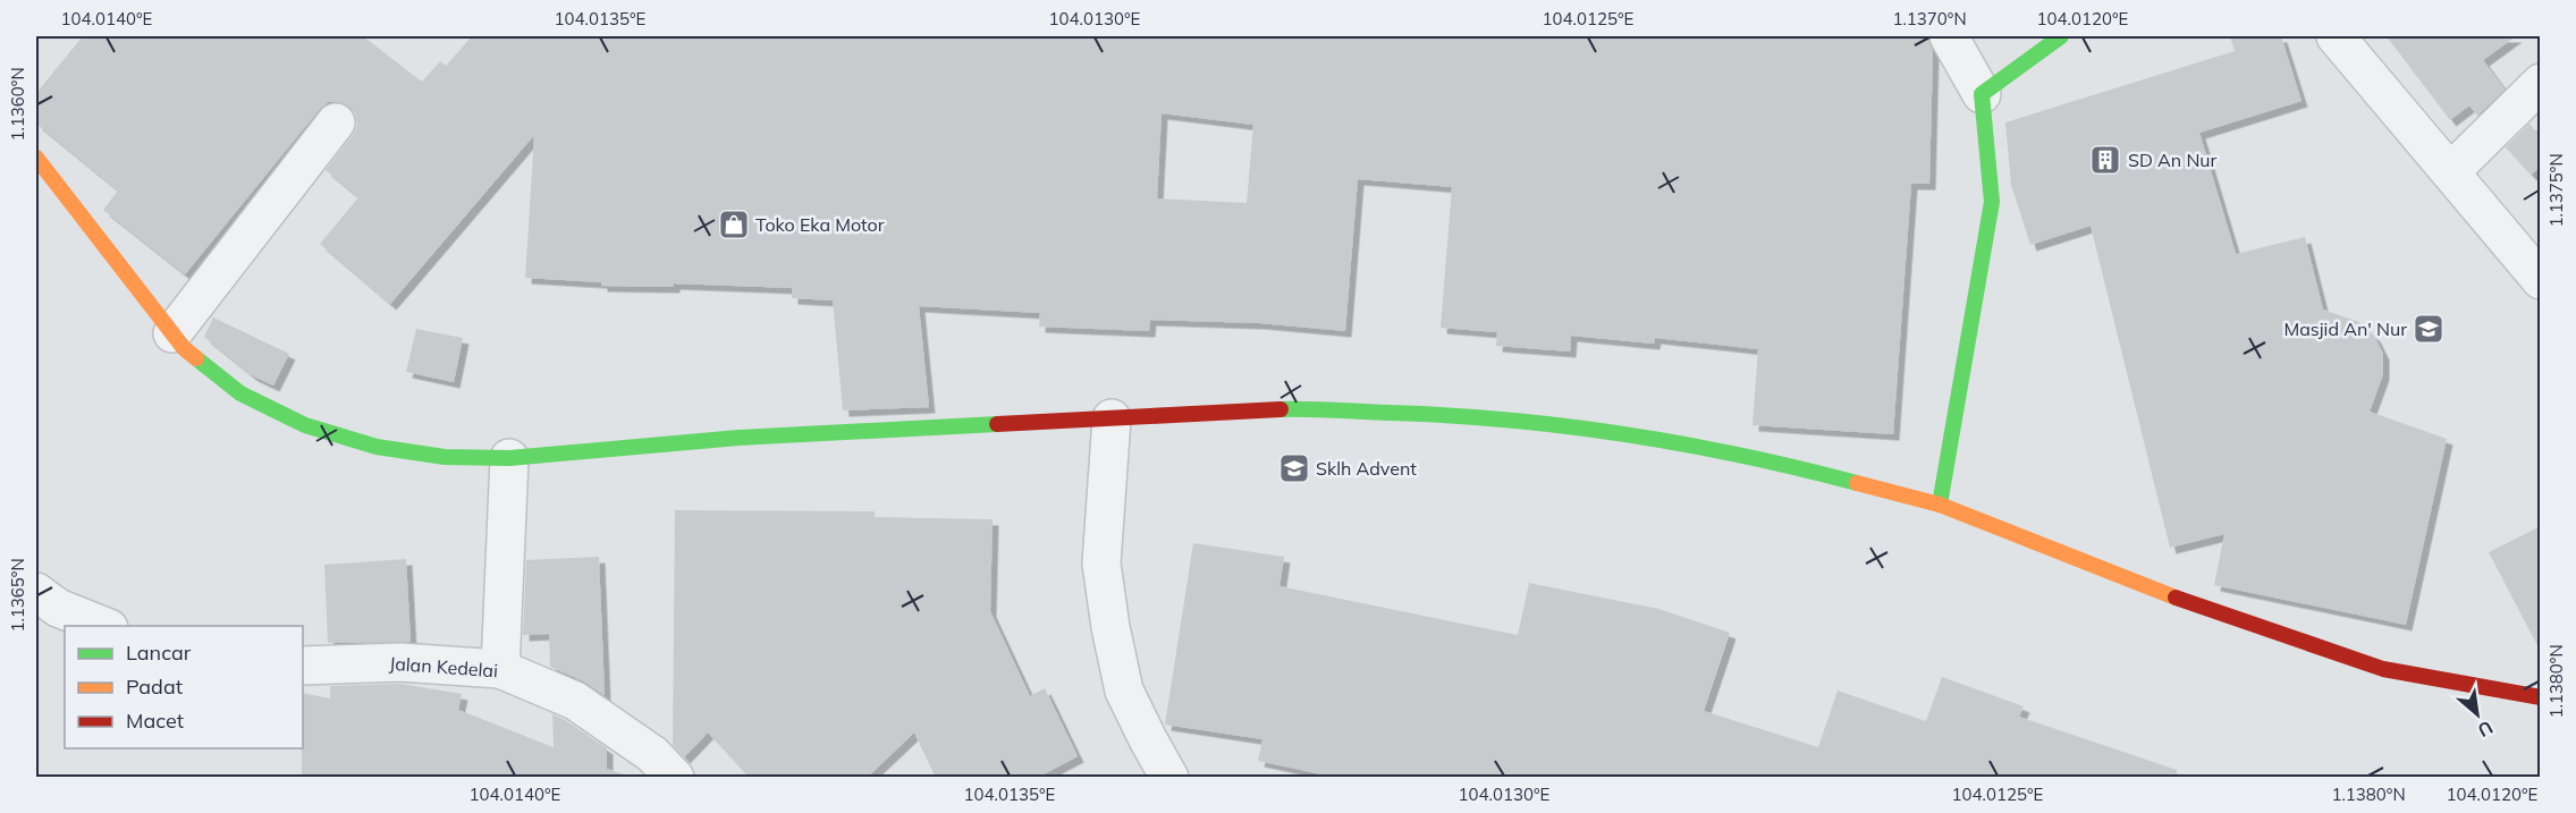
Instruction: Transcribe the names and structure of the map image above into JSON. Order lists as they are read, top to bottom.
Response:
{
  "streets": {
    "street": ["Jalan Kedelai"]
  },
  "places": {
    "building": ["SD An Nur"],
    "shop": ["Toko Eka Motor"],
    "school or university": ["Masjid An' Nur", "Sklh Advent"]
  },
  "legend": ["Lancar", "Padat", "Macet"],
  "north": "bottom right",
  "coordinates": [
    "104.0140°E",
    "104.0135°E",
    "104.0130°E",
    "104.0125°E",
    "1.1370°N",
    "104.0120°E",
    "1.1360°N",
    "1.1375°N",
    "1.1365°N",
    "1.1380°N"
  ]
}
